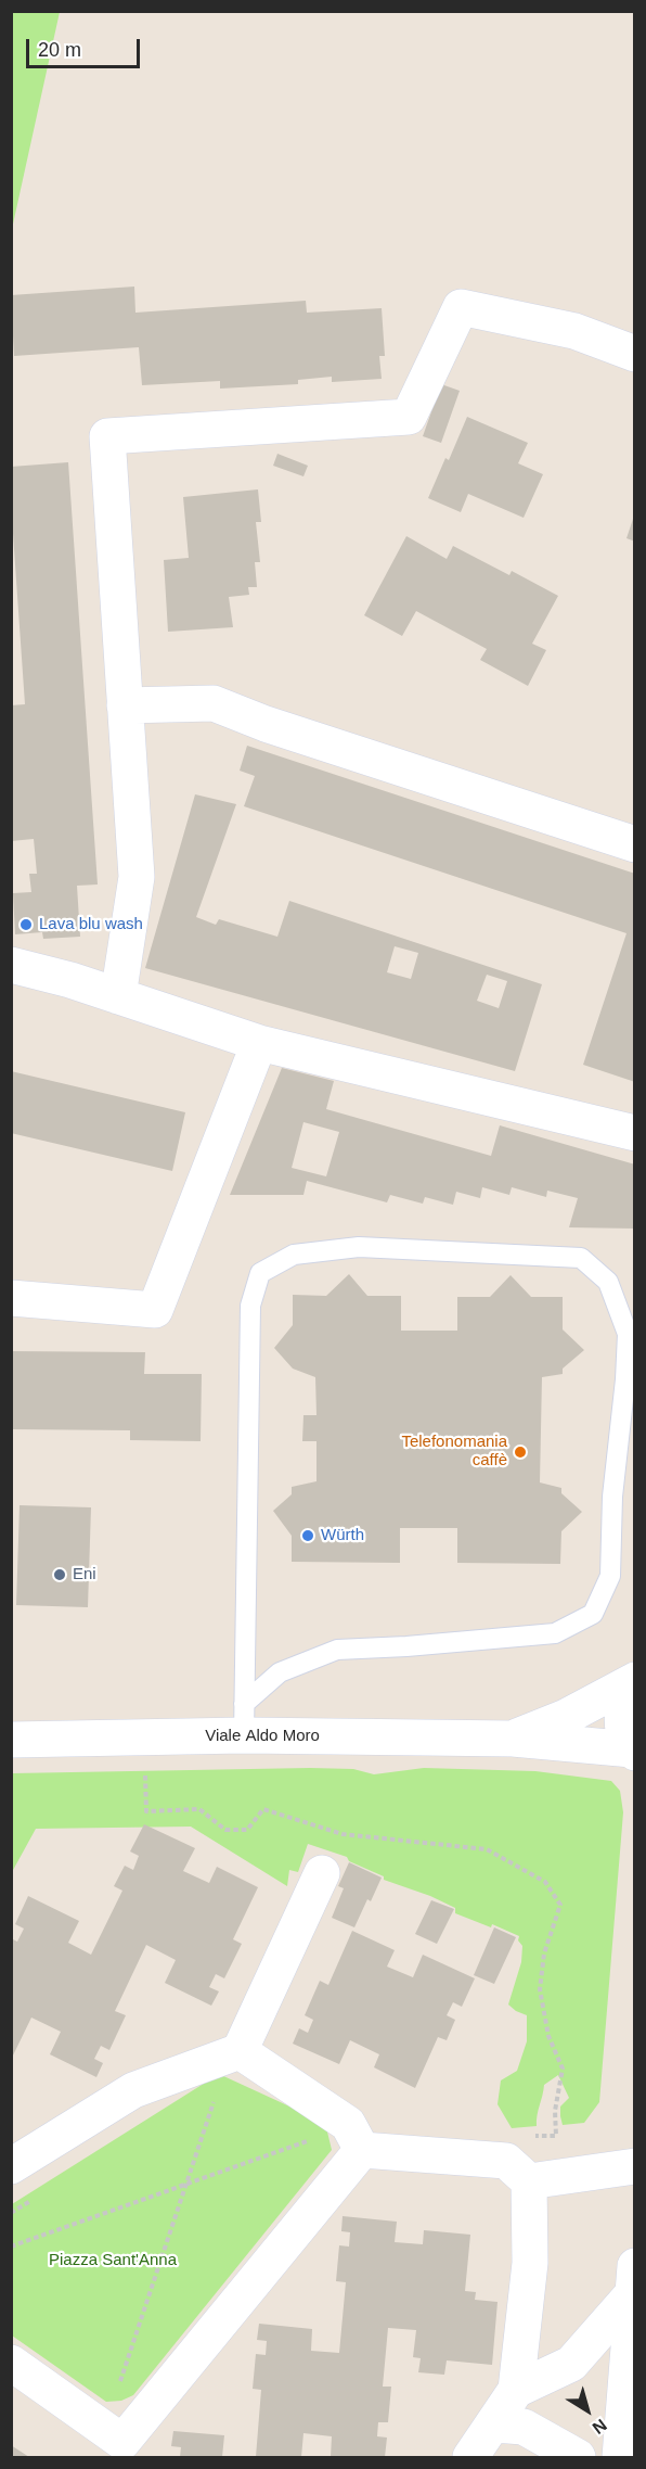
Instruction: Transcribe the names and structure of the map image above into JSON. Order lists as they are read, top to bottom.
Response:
{
  "streets": {
    "street": ["Viale Aldo Moro"]
  },
  "parks": ["Piazza Sant'Anna"],
  "places": [
    "Lava blu wash",
    "Telefonomania caffè",
    "Würth",
    "Eni"
  ],
  "scale_bar": "20 m",
  "north": "bottom right"
}
